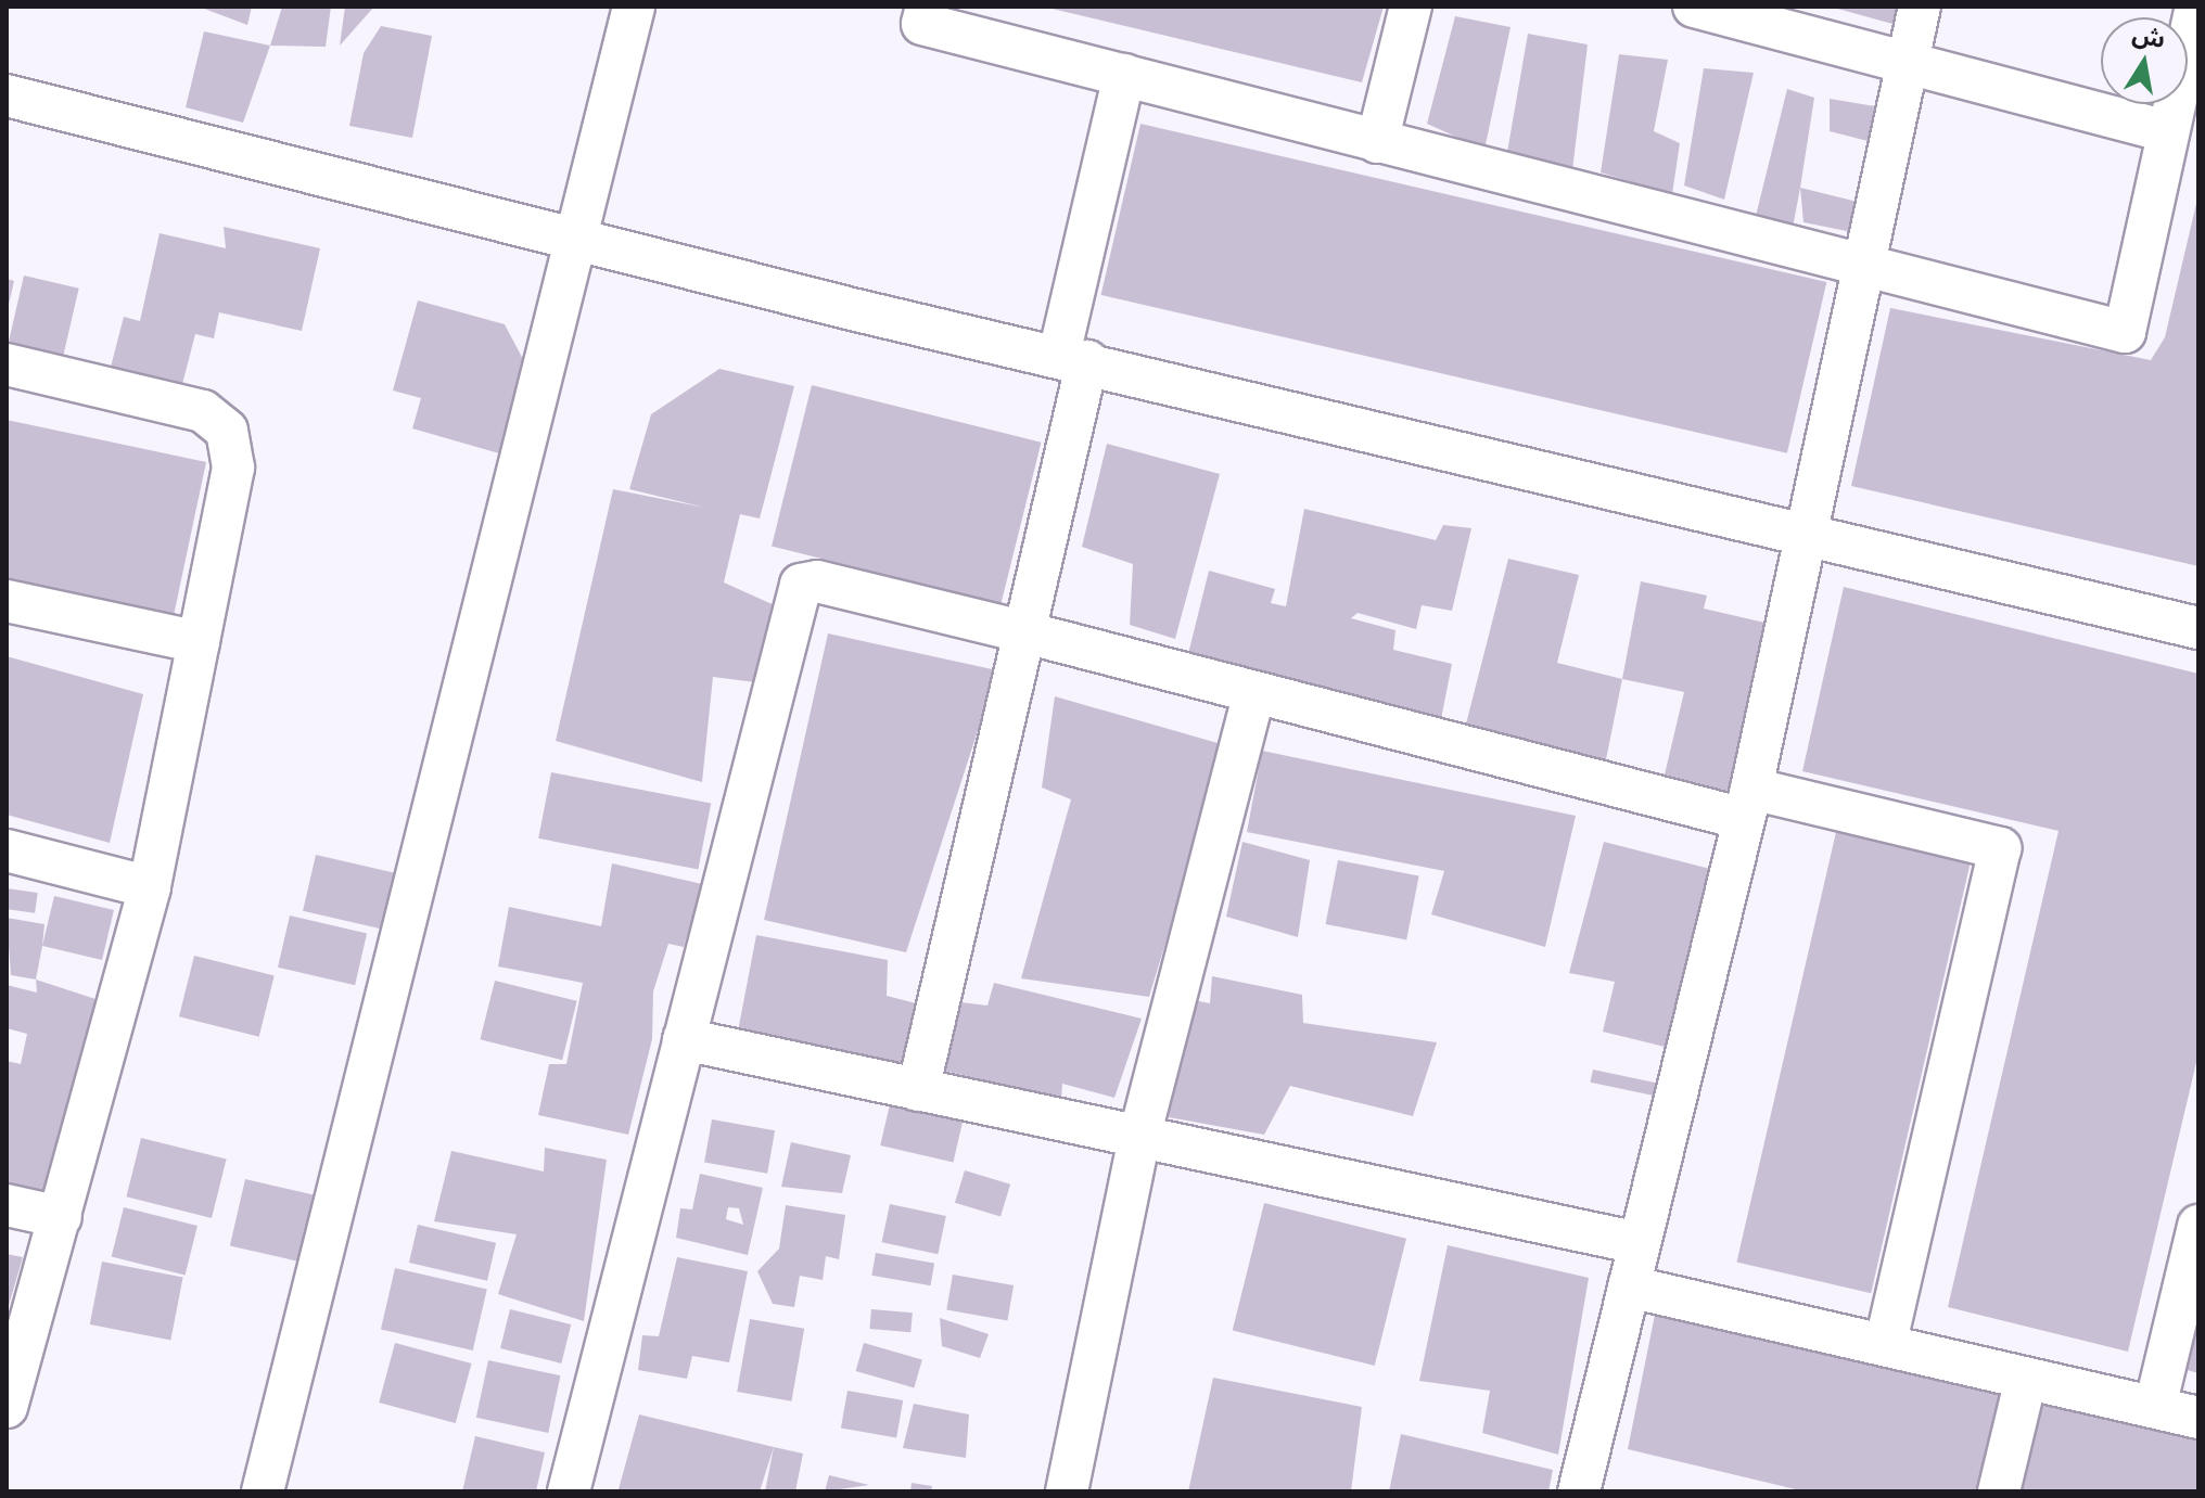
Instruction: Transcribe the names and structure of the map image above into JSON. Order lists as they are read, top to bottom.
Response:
{
  "north": "top"
}
